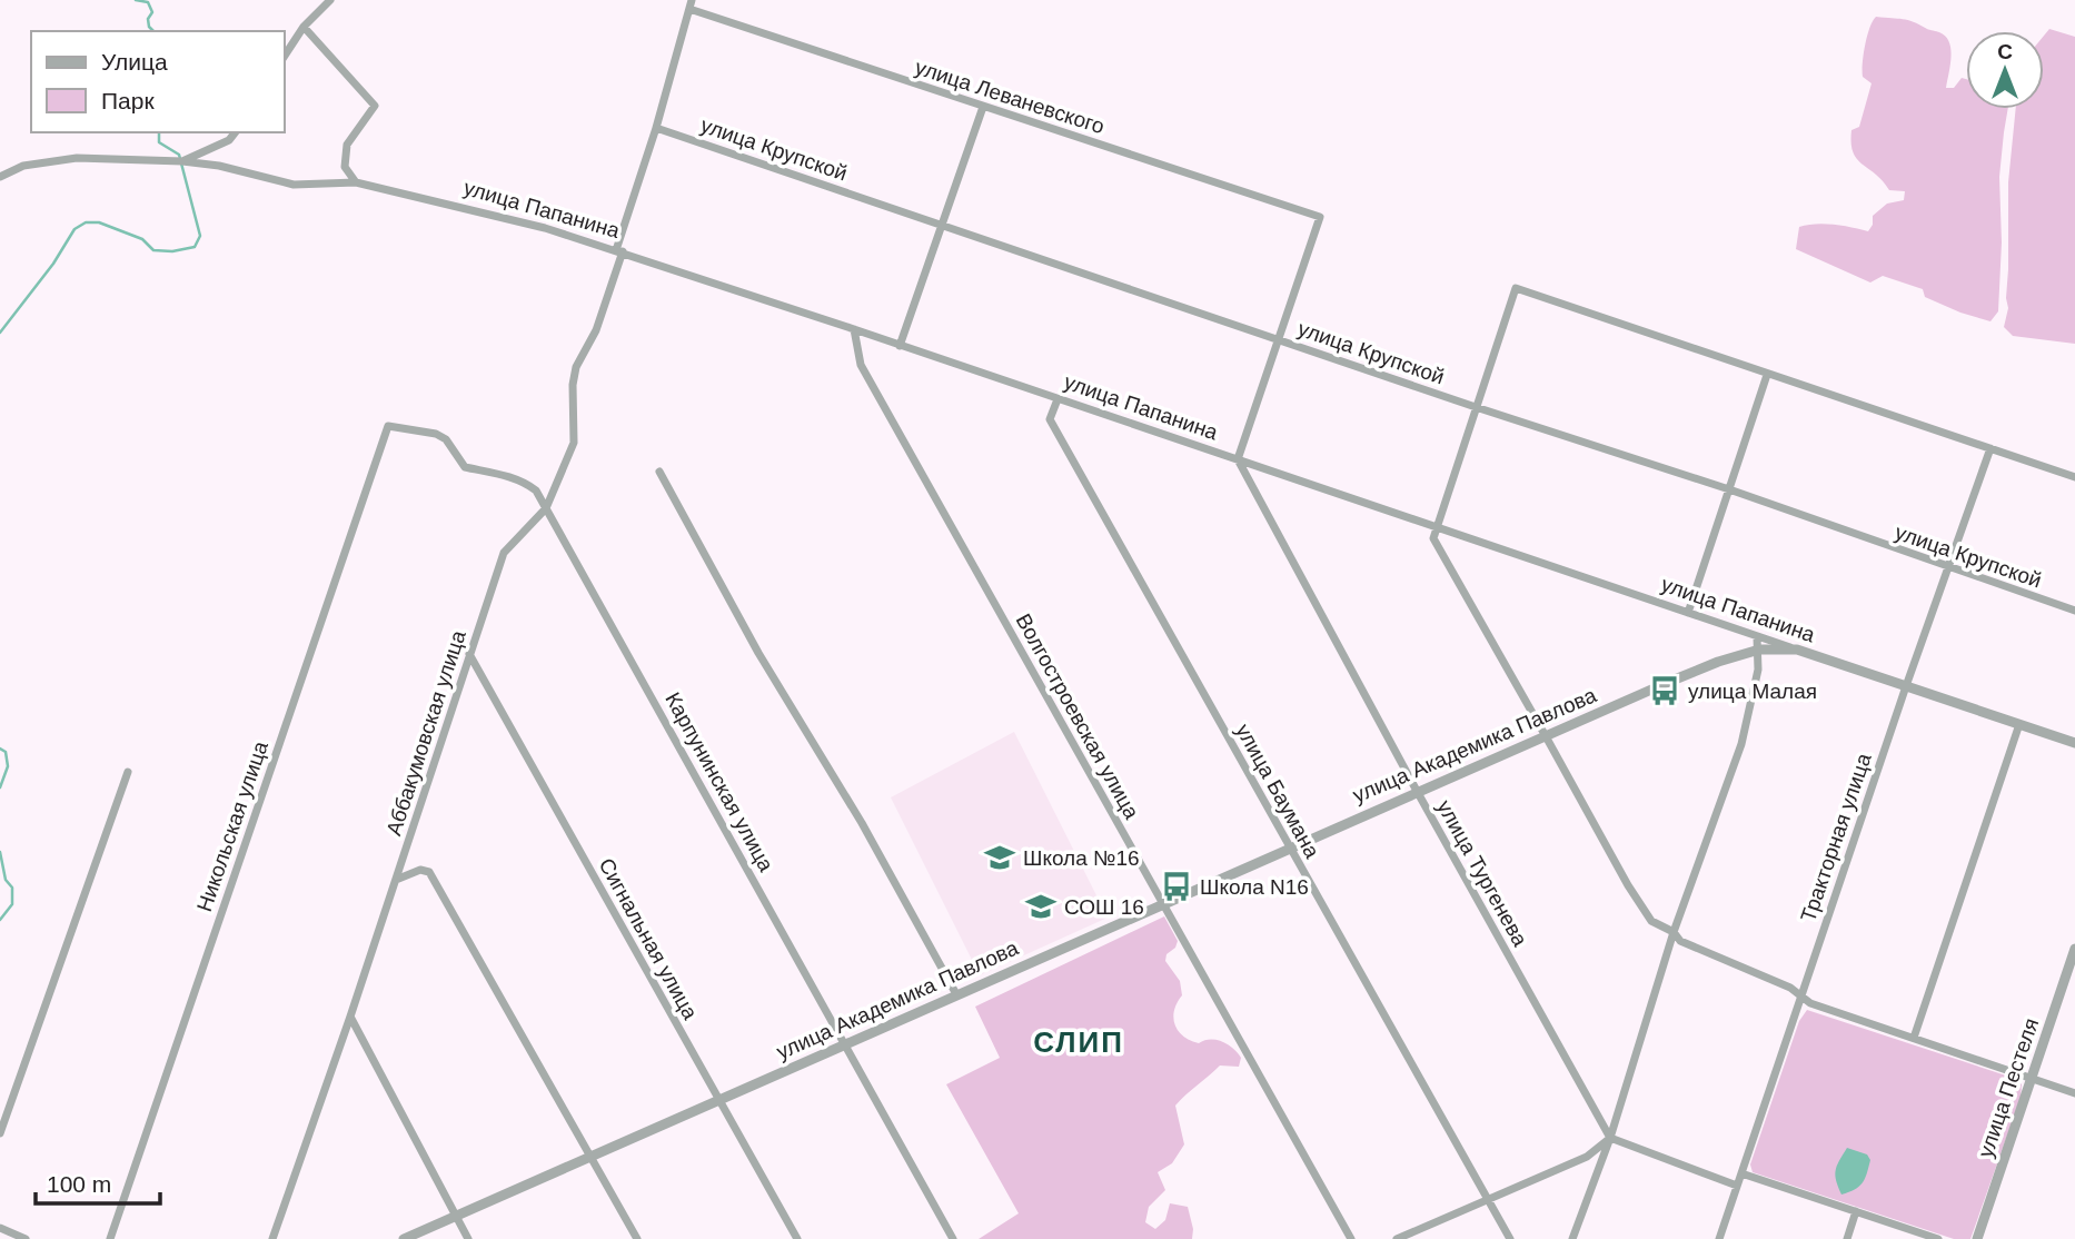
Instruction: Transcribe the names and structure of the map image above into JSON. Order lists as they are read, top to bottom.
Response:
{
  "streets": {
    "street": [
      "улица Леваневского",
      "улица Крупской",
      "улица Папанина",
      "Волгостроевская улица",
      "Аббакумовская улица",
      "улица Академика Павлова",
      "Карпунинская улица",
      "улица Баумана",
      "Никольская улица",
      "Тракторная улица",
      "улица Тургенева",
      "Сигнальная улица",
      "улица Пестеля"
    ]
  },
  "crossings": [
    ["улица Леваневского", "улица Крупской"],
    ["улица Леваневского", "Аббакумовская улица"],
    ["улица Крупской", "Аббакумовская улица"],
    ["улица Крупской", "Тракторная улица"],
    ["улица Папанина", "Волгостроевская улица"],
    ["улица Папанина", "Аббакумовская улица"],
    ["улица Папанина", "улица Академика Павлова"],
    ["улица Папанина", "улица Баумана"],
    ["улица Папанина", "Тракторная улица"],
    ["улица Папанина", "улица Тургенева"],
    ["Волгостроевская улица", "улица Академика Павлова"],
    ["Аббакумовская улица", "Карпунинская улица"],
    ["Аббакумовская улица", "Сигнальная улица"],
    ["улица Академика Павлова", "Карпунинская улица"],
    ["улица Академика Павлова", "улица Баумана"],
    ["улица Академика Павлова", "улица Тургенева"],
    ["улица Академика Павлова", "Сигнальная улица"],
    ["Карпунинская улица", "Никольская улица"]
  ],
  "districts": ["СЛИП"],
  "places": {
    "bus stop": ["улица Малая", "Школа N16"],
    "school or university": ["Школа №16", "СОШ 16"]
  },
  "legend": ["Улица", "Парк"],
  "scale_bar": "100 m",
  "north": "top"
}
